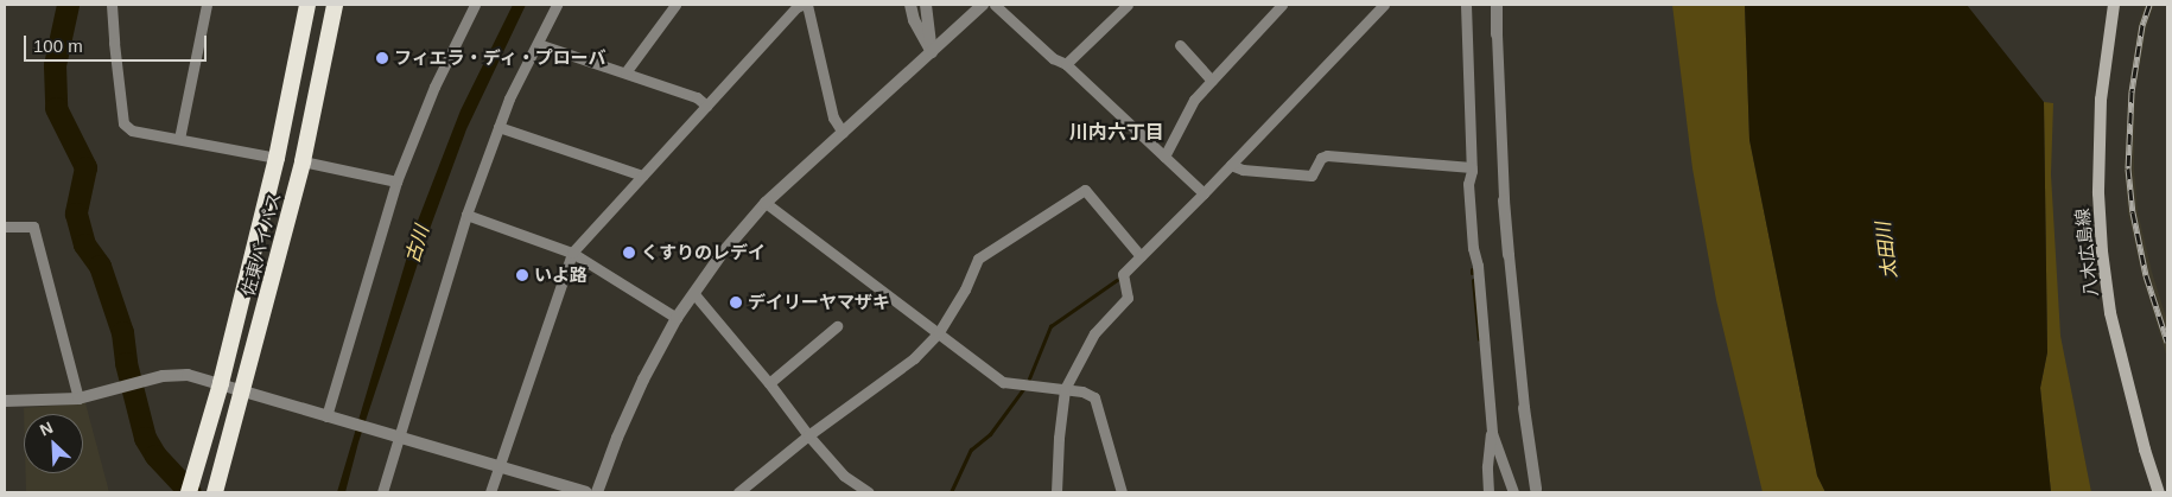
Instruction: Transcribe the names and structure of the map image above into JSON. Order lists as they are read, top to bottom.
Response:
{
  "streets": {
    "highway": ["佐東バイパス"],
    "main road": ["八木広島線"]
  },
  "districts": ["川内六丁目"],
  "water": ["古川", "太田川"],
  "places": [
    "フィエラ・ディ・プローバ",
    "くすりのレデイ",
    "いよ路",
    "デイリーヤマザキ"
  ],
  "scale_bar": "100 m",
  "north": "top left"
}
